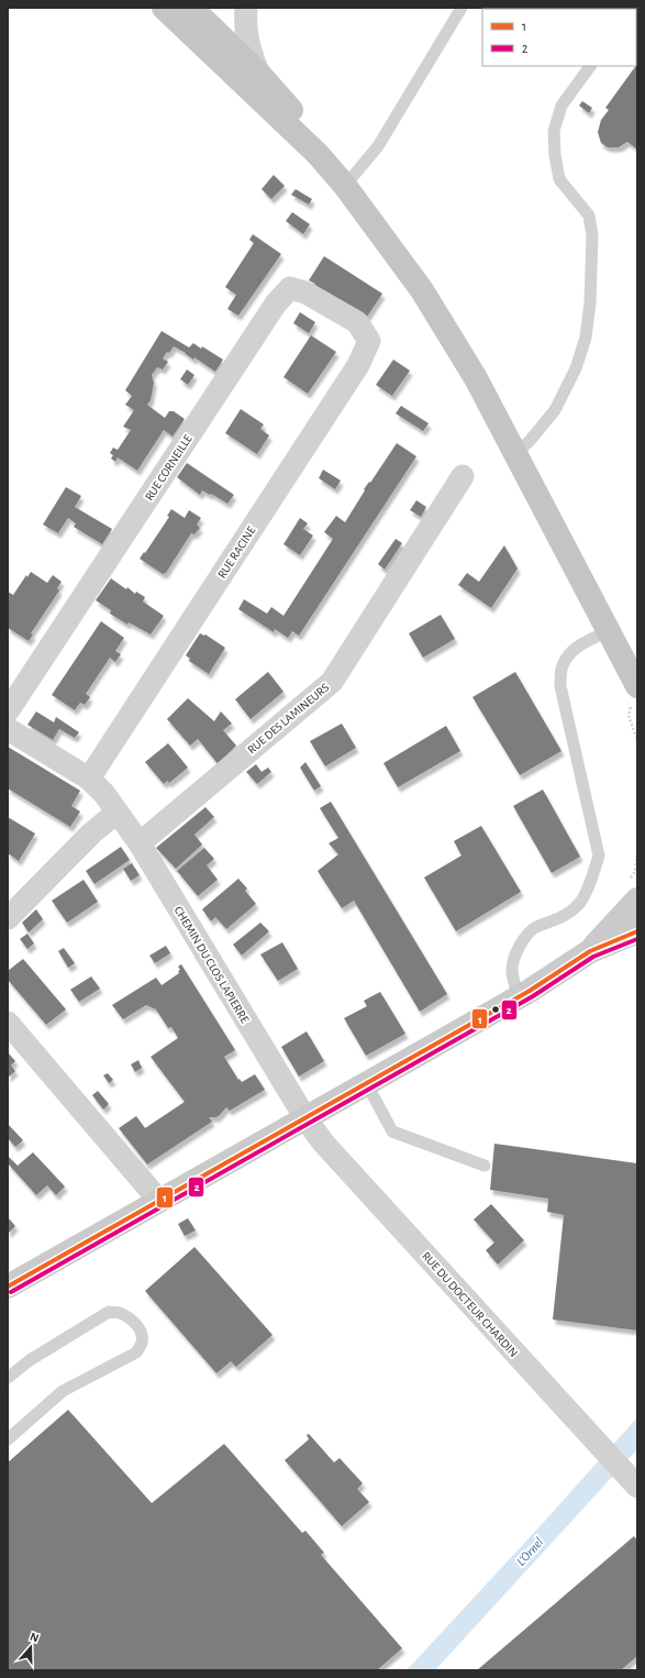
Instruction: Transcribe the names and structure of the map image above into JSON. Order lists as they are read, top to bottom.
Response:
{
  "streets": {
    "street": [
      "RUE CORNEILLE",
      "RUE RACINE",
      "RUE DES LAMINEURS",
      "CHEMIN DU CLOS LAPIERRE",
      "RUE DU DOCTEUR CHARDIN"
    ]
  },
  "crossings": [
    ["RUE CORNEILLE", "RUE RACINE"],
    ["RUE RACINE", "CHEMIN DU CLOS LAPIERRE"],
    ["RUE DES LAMINEURS", "CHEMIN DU CLOS LAPIERRE"],
    ["CHEMIN DU CLOS LAPIERRE", "RUE DU DOCTEUR CHARDIN"]
  ],
  "water": ["L'Ornel"],
  "lines": ["transit line 1", "transit line 2"],
  "legend": ["1", "2"],
  "north": "top"
}
